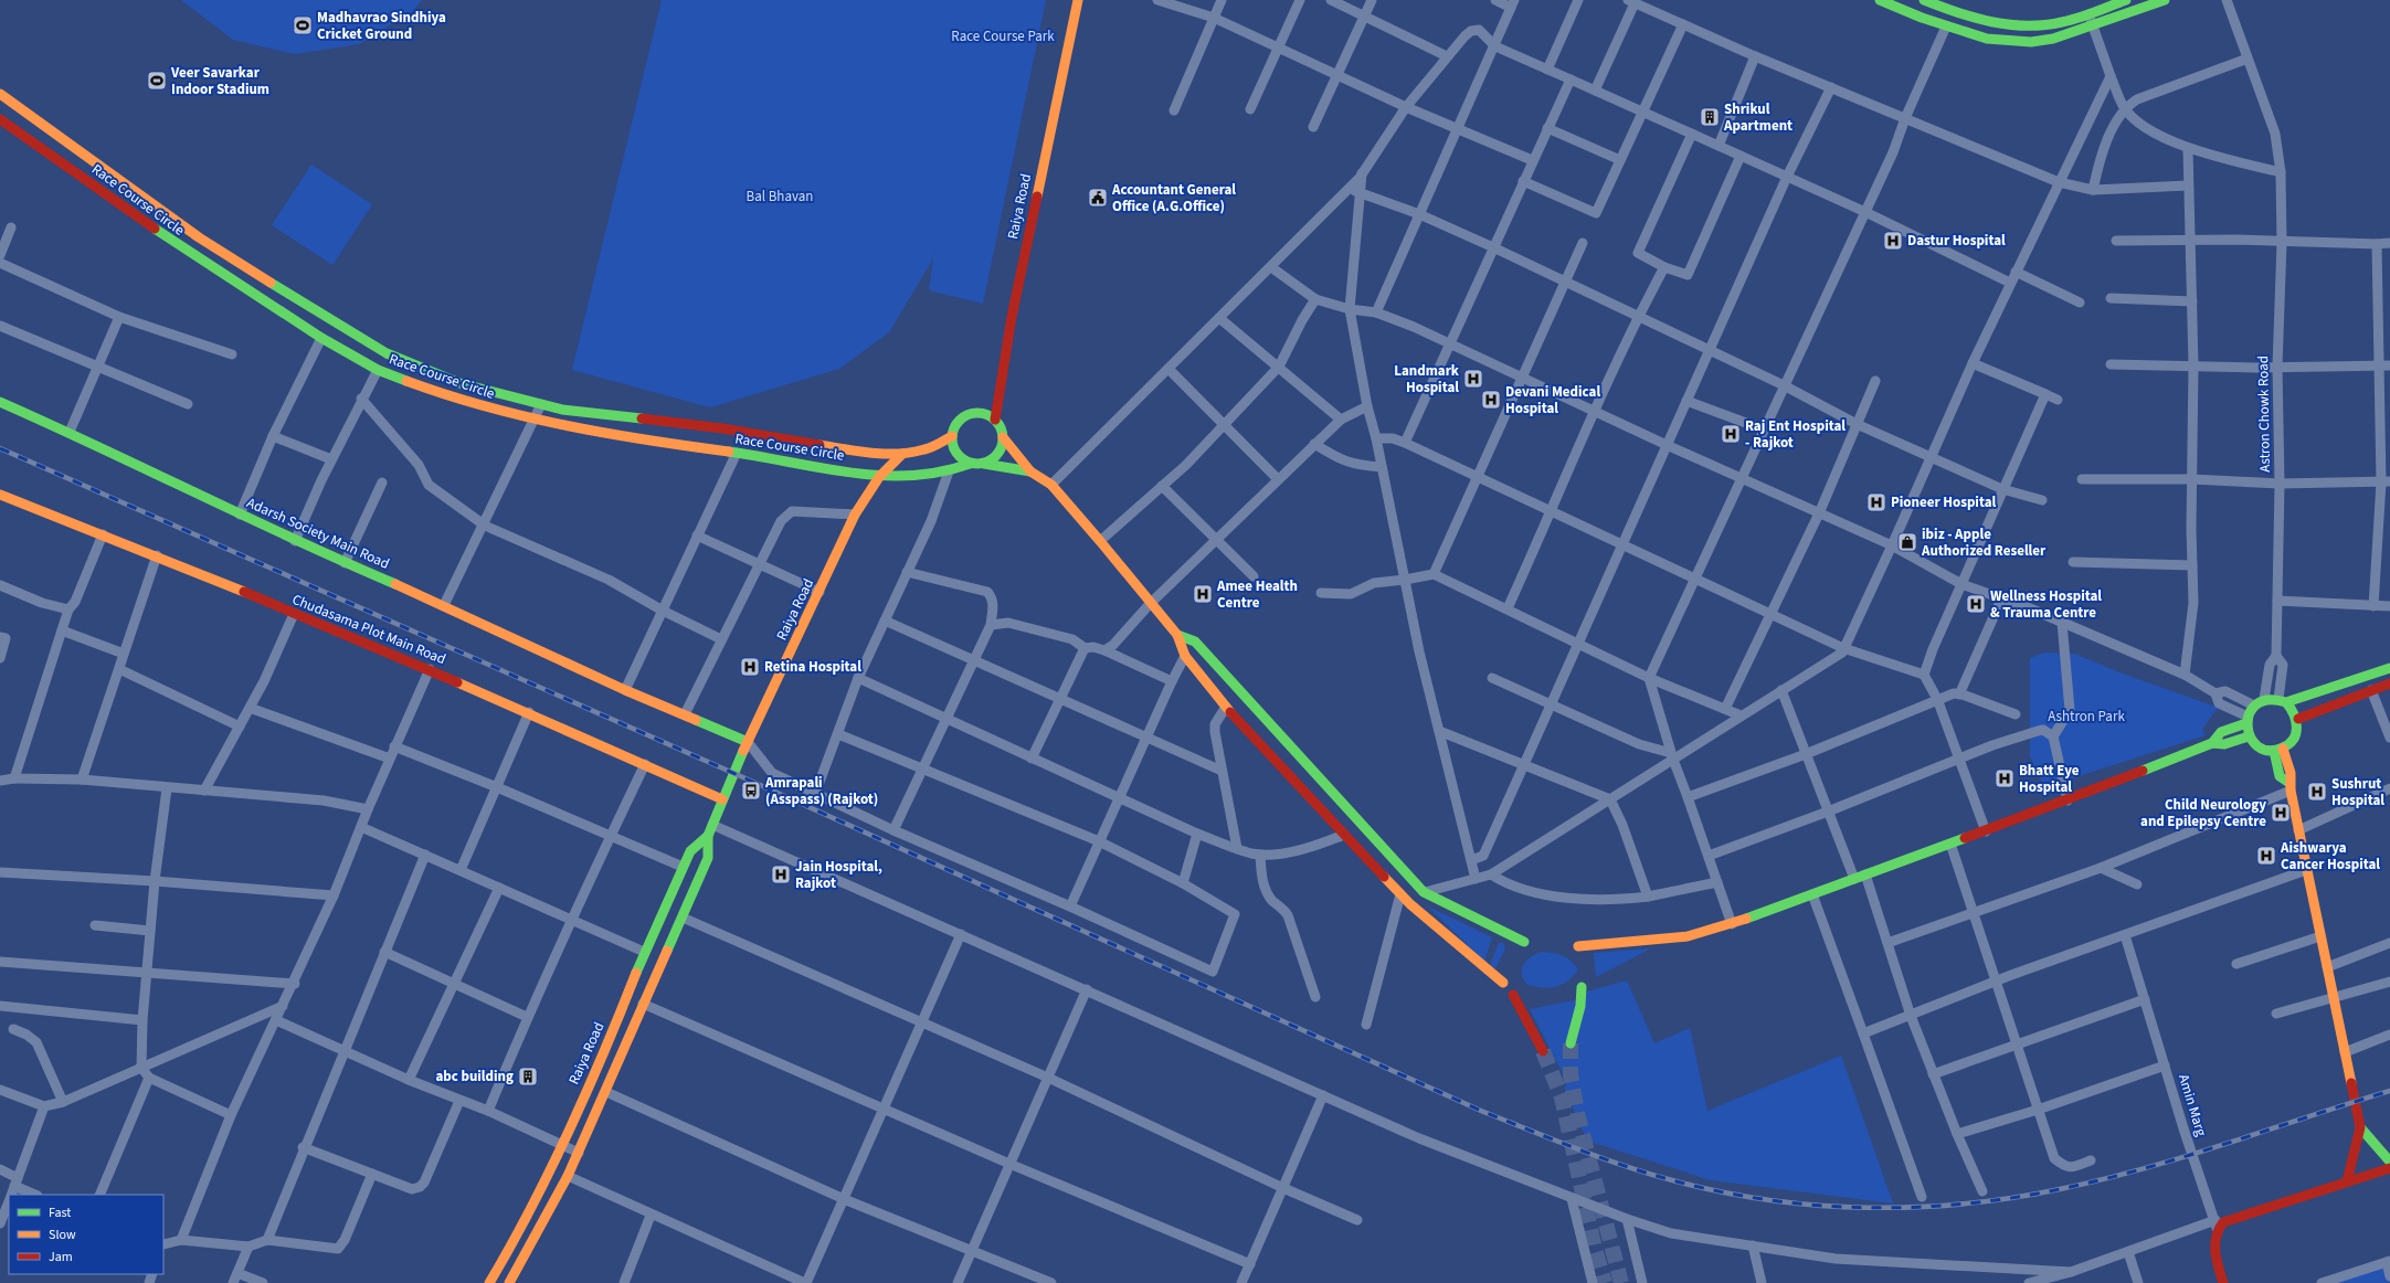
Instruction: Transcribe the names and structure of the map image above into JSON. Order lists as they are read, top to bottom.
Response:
{
  "streets": {
    "main road": [
      "Race Course Circle",
      "Raiya Road",
      "Adarsh Society Main Road",
      "Chudasama Plot Main Road",
      "Amin Marg"
    ],
    "street": ["Astron Chowk Road"]
  },
  "crossings": [
    ["Race Course Circle", "Raiya Road"],
    ["Raiya Road", "Adarsh Society Main Road"],
    ["Raiya Road", "Chudasama Plot Main Road"]
  ],
  "parks": ["Race Course Park", "Bal Bhavan", "Ashtron Park"],
  "places": {
    "sports": ["Madhavrao Sindhiya Cricket Ground", "Veer Savarkar Indoor Stadium"],
    "building": ["Shrikul Apartment", "abc building"],
    "public building": ["Accountant General Office (A.G.Office)"],
    "hospital": [
      "Dastur Hospital",
      "Landmark Hospital",
      "Devani Medical Hospital",
      "Raj Ent Hospital - Rajkot",
      "Pioneer Hospital",
      "Amee Health Centre",
      "Wellness Hospital & Trauma Centre",
      "Retina Hospital",
      "Bhatt Eye Hospital",
      "Sushrut Hospital",
      "Child Neurology and Epilepsy Centre",
      "Aishwarya Cancer Hospital",
      "Jain Hospital, Rajkot"
    ],
    "shop": ["ibiz - Apple Authorized Reseller"],
    "bus stop": ["Amrapali (Asspass) (Rajkot)"]
  },
  "legend": ["Fast", "Slow", "Jam"]
}
